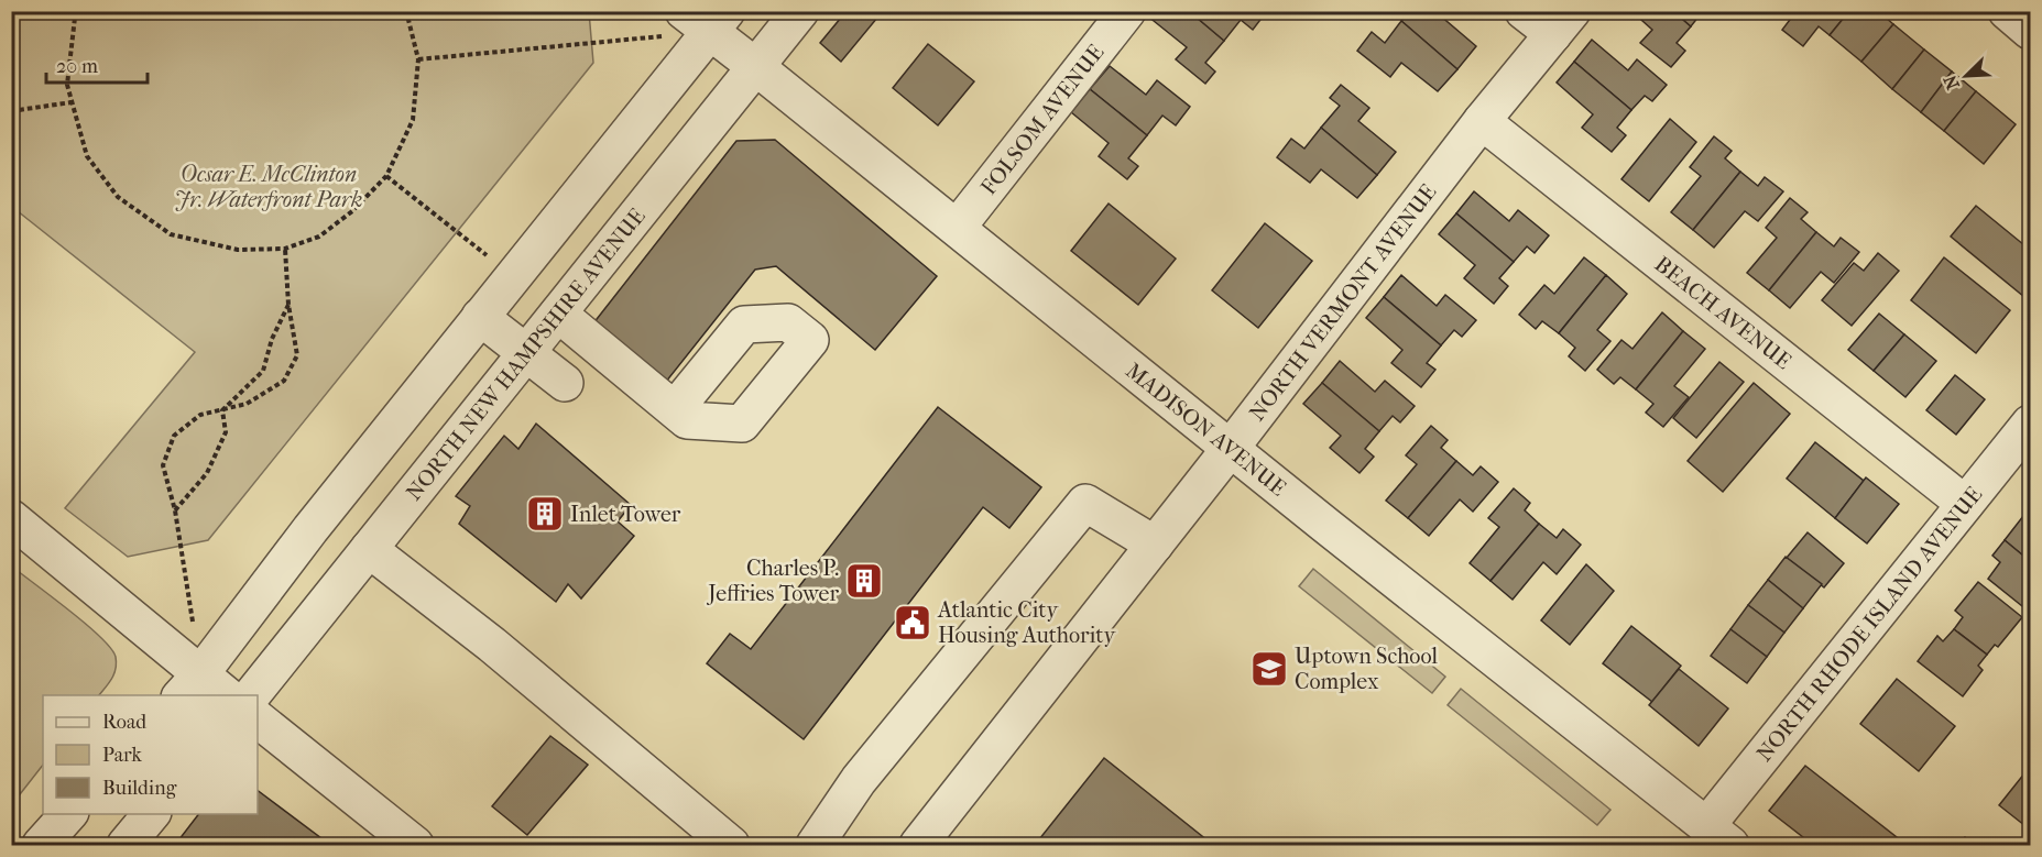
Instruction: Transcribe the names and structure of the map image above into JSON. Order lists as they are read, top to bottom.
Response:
{
  "streets": {
    "street": [
      "FOLSOM AVENUE",
      "NORTH VERMONT AVENUE",
      "BEACH AVENUE",
      "NORTH NEW HAMPSHIRE AVENUE",
      "MADISON AVENUE",
      "NORTH RHODE ISLAND AVENUE"
    ]
  },
  "crossings": [
    ["FOLSOM AVENUE", "MADISON AVENUE"],
    ["NORTH VERMONT AVENUE", "BEACH AVENUE"],
    ["NORTH VERMONT AVENUE", "MADISON AVENUE"],
    ["BEACH AVENUE", "NORTH RHODE ISLAND AVENUE"],
    ["NORTH NEW HAMPSHIRE AVENUE", "MADISON AVENUE"],
    ["MADISON AVENUE", "NORTH RHODE ISLAND AVENUE"]
  ],
  "parks": ["Ocsar E. McClinton Jr. Waterfront Park"],
  "places": {
    "building": ["Inlet Tower", "Charles P. Jeffries Tower"],
    "public building": ["Atlantic City Housing Authority"],
    "school or university": ["Uptown School Complex"]
  },
  "legend": ["Road", "Park", "Building"],
  "scale_bar": "20 m",
  "north": "bottom left"
}
